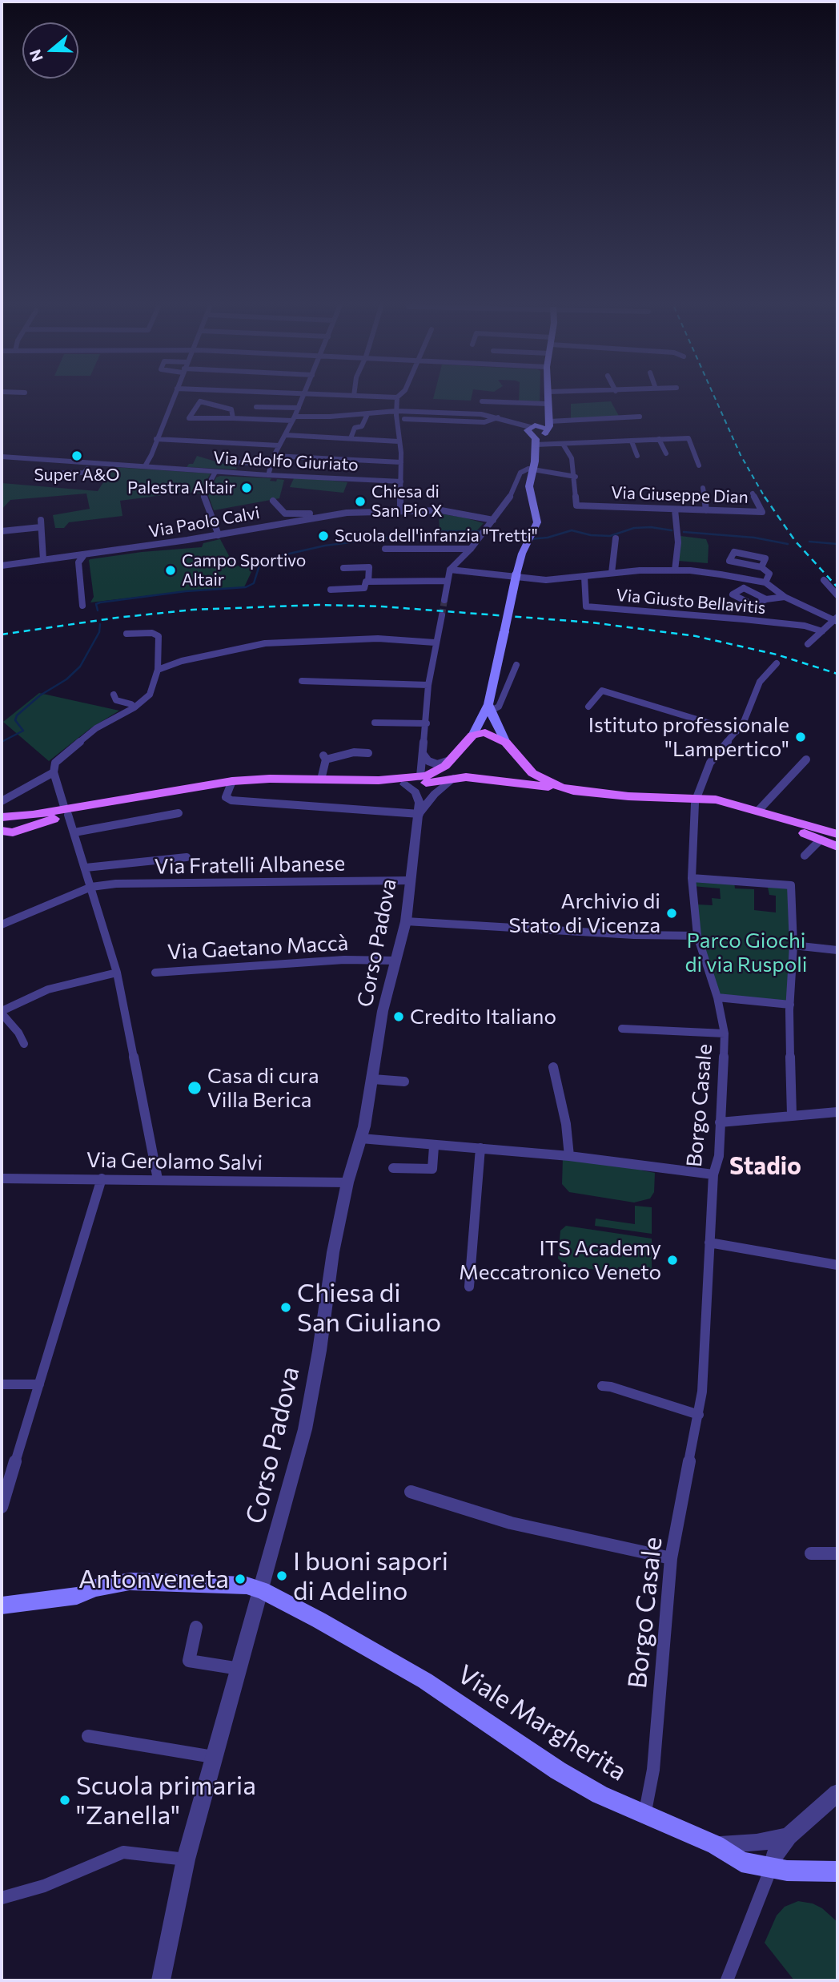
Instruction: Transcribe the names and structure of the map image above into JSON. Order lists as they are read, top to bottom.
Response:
{
  "streets": {
    "main road": ["Viale Margherita"],
    "street": [
      "Via Adolfo Giuriato",
      "Via Giuseppe Dian",
      "Via Paolo Calvi",
      "Via Giusto Bellavitis",
      "Via Fratelli Albanese",
      "Corso Padova",
      "Via Gaetano Maccà",
      "Borgo Casale",
      "Via Gerolamo Salvi"
    ]
  },
  "crossings": [
    ["Via Fratelli Albanese", "Corso Padova"],
    ["Corso Padova", "Via Gaetano Maccà"],
    ["Corso Padova", "Via Gerolamo Salvi"],
    ["Corso Padova", "Viale Margherita"],
    ["Borgo Casale", "Viale Margherita"]
  ],
  "districts": ["Stadio"],
  "parks": ["Parco Giochi di via Ruspoli"],
  "places": [
    "Super A&O",
    "Palestra Altair",
    "Chiesa di San Pio X",
    "Scuola dell'infanzia \"Tretti\"",
    "Campo Sportivo Altair",
    "Istituto professionale \"Lampertico\"",
    "Archivio di Stato di Vicenza",
    "Credito Italiano",
    "Casa di cura Villa Berica",
    "ITS Academy Meccatronico Veneto",
    "Chiesa di San Giuliano",
    "I buoni sapori di Adelino",
    "Antonveneta",
    "Scuola primaria \"Zanella\""
  ],
  "north": "left"
}
